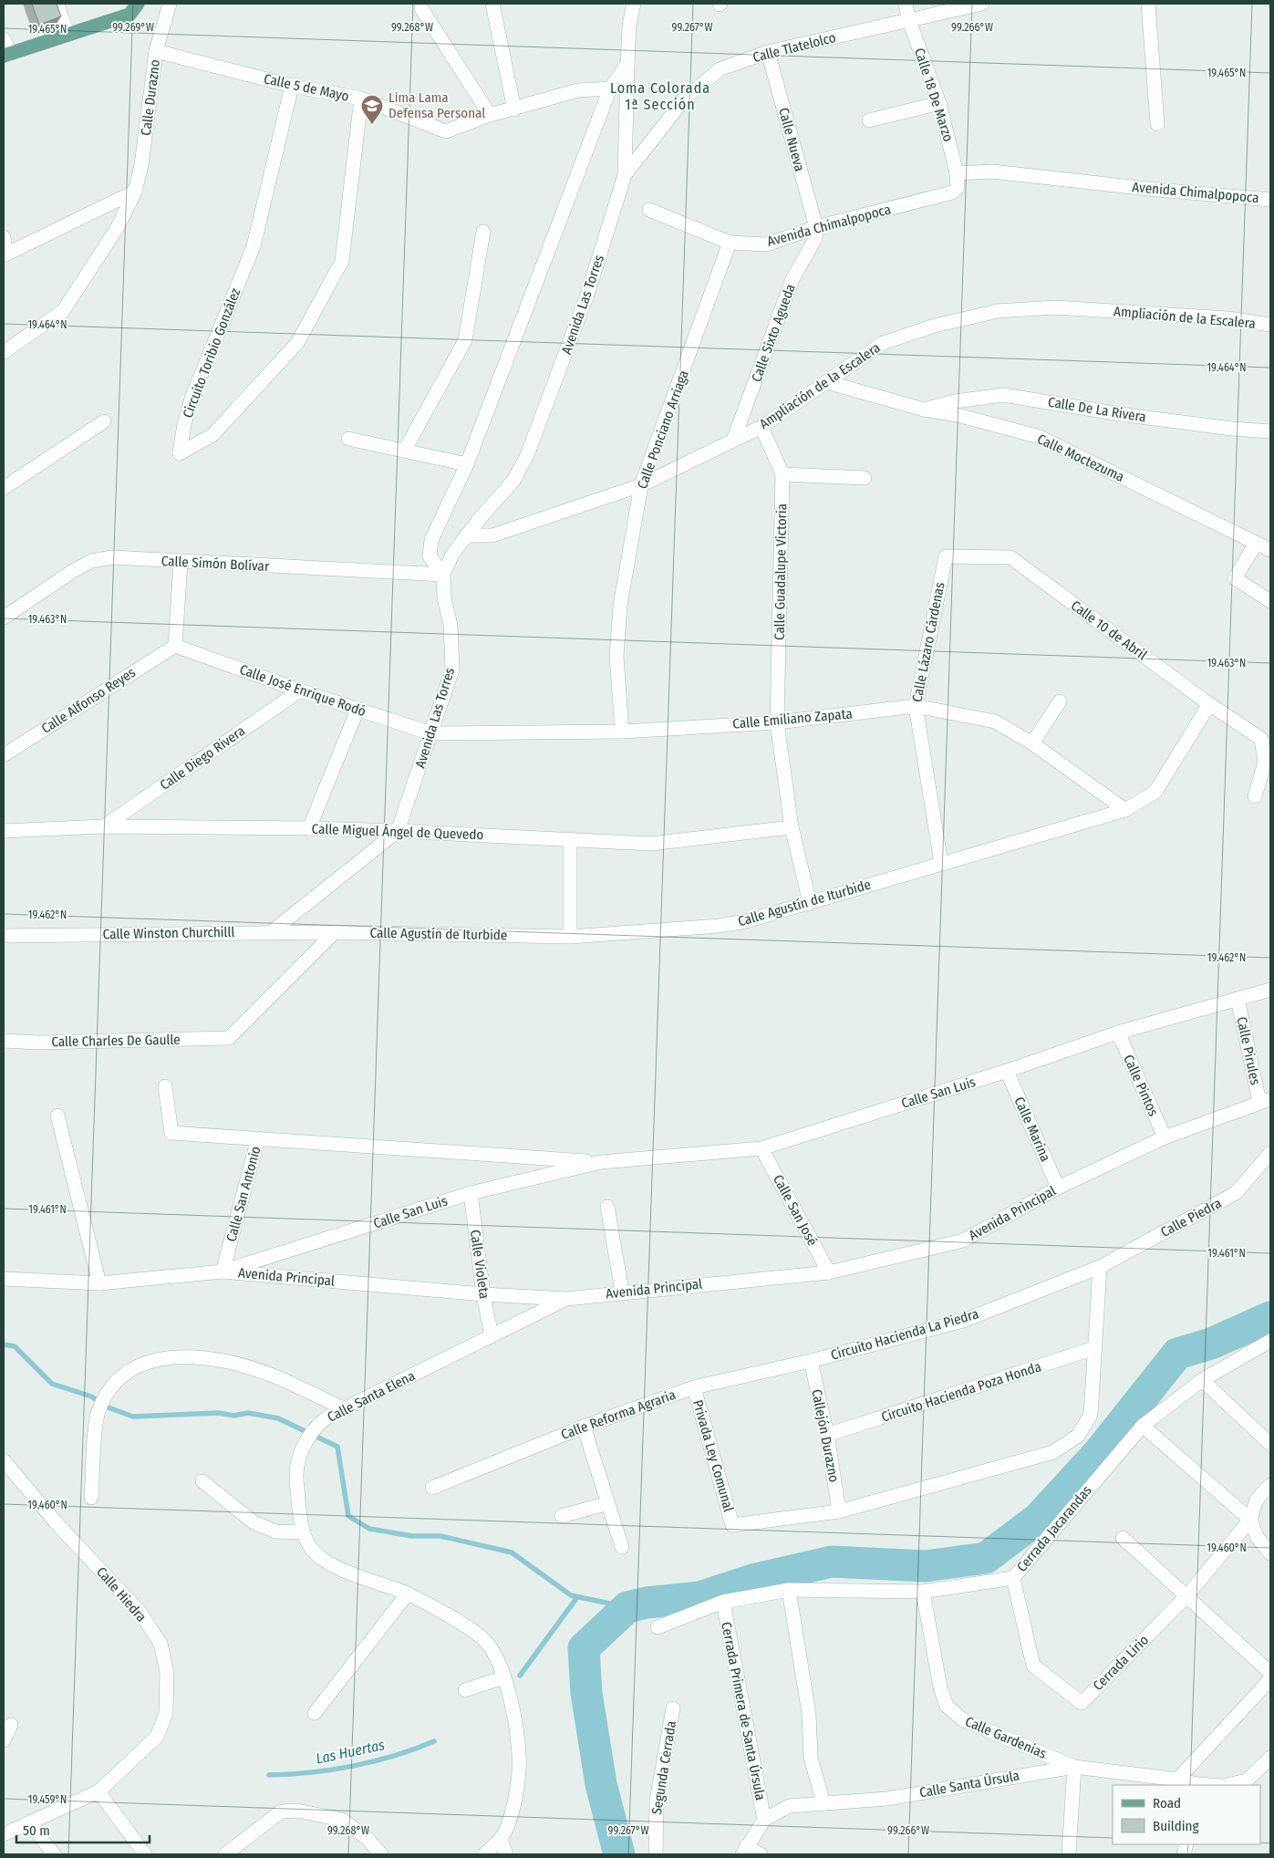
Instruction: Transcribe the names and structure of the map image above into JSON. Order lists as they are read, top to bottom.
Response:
{
  "streets": {
    "street": [
      "Calle Tlatelolco",
      "Calle 5 de Mayo",
      "Calle 18 De Marzo",
      "Calle Durazno",
      "Calle Nueva",
      "Avenida Chimalpopoca",
      "Avenida Las Torres",
      "Ampliación de la Escalera",
      "Calle Sixto Agueda",
      "Circuito Toribio González",
      "Calle De La Rivera",
      "Calle Ponciano Arriaga",
      "Calle Moctezuma",
      "Calle Simón Bolívar",
      "Calle Guadalupe Victoria",
      "Calle 10 de Abril",
      "Calle Lázaro Cárdenas",
      "Calle José Enrique Rodó",
      "Calle Alfonso Reyes",
      "Calle Emiliano Zapata",
      "Calle Diego Rivera",
      "Calle Miguel Ángel de Quevedo",
      "Calle Agustín de Iturbide",
      "Calle Winston Churchilll",
      "Calle Charles De Gaulle",
      "Calle Pirules",
      "Calle Pintos",
      "Calle San Luis",
      "Calle Marina",
      "Calle San Antonio",
      "Calle San José",
      "Avenida Principal",
      "Calle Piedra",
      "Calle Violeta",
      "Circuito Hacienda La Piedra",
      "Circuito Hacienda Poza Honda",
      "Calle Santa Elena",
      "Calle Reforma Agraria",
      "Callejón Durazno",
      "Privada Ley Comunal",
      "Cerrada Jacarandas",
      "Calle Hiedra",
      "Cerrada Lirio",
      "Cerrada Primera de Santa Úrsula",
      "Calle Gardenias",
      "Segunda Cerrada",
      "Calle Santa Úrsula"
    ]
  },
  "crossings": [
    ["Calle Tlatelolco", "Calle 18 De Marzo"],
    ["Calle Tlatelolco", "Calle Nueva"],
    ["Calle Tlatelolco", "Avenida Las Torres"],
    ["Calle 5 de Mayo", "Calle Durazno"],
    ["Calle 5 de Mayo", "Circuito Toribio González"],
    ["Calle 18 De Marzo", "Avenida Chimalpopoca"],
    ["Calle Nueva", "Avenida Chimalpopoca"],
    ["Calle Nueva", "Calle Sixto Agueda"],
    ["Avenida Chimalpopoca", "Calle Sixto Agueda"],
    ["Avenida Chimalpopoca", "Calle Ponciano Arriaga"],
    ["Avenida Las Torres", "Ampliación de la Escalera"],
    ["Avenida Las Torres", "Calle Simón Bolívar"],
    ["Avenida Las Torres", "Calle José Enrique Rodó"],
    ["Avenida Las Torres", "Calle Emiliano Zapata"],
    ["Avenida Las Torres", "Calle Miguel Ángel de Quevedo"],
    ["Ampliación de la Escalera", "Calle Sixto Agueda"],
    ["Ampliación de la Escalera", "Calle Ponciano Arriaga"],
    ["Ampliación de la Escalera", "Calle Moctezuma"],
    ["Ampliación de la Escalera", "Calle Guadalupe Victoria"],
    ["Calle De La Rivera", "Calle Moctezuma"],
    ["Calle Ponciano Arriaga", "Calle Emiliano Zapata"],
    ["Calle Guadalupe Victoria", "Calle Emiliano Zapata"],
    ["Calle Guadalupe Victoria", "Calle Miguel Ángel de Quevedo"],
    ["Calle Guadalupe Victoria", "Calle Agustín de Iturbide"],
    ["Calle 10 de Abril", "Calle Lázaro Cárdenas"],
    ["Calle 10 de Abril", "Calle Agustín de Iturbide"],
    ["Calle Lázaro Cárdenas", "Calle Emiliano Zapata"],
    ["Calle Lázaro Cárdenas", "Calle Agustín de Iturbide"],
    ["Calle José Enrique Rodó", "Calle Alfonso Reyes"],
    ["Calle José Enrique Rodó", "Calle Emiliano Zapata"],
    ["Calle José Enrique Rodó", "Calle Diego Rivera"],
    ["Calle Emiliano Zapata", "Calle Agustín de Iturbide"],
    ["Calle Diego Rivera", "Calle Miguel Ángel de Quevedo"],
    ["Calle Agustín de Iturbide", "Calle Winston Churchilll"],
    ["Calle Agustín de Iturbide", "Calle Charles De Gaulle"],
    ["Calle Winston Churchilll", "Calle Charles De Gaulle"],
    ["Calle Pirules", "Calle San Luis"],
    ["Calle Pirules", "Avenida Principal"],
    ["Calle Pintos", "Calle San Luis"],
    ["Calle Pintos", "Avenida Principal"],
    ["Calle San Luis", "Calle Marina"],
    ["Calle San Luis", "Calle San Antonio"],
    ["Calle San Luis", "Calle San José"],
    ["Calle San Luis", "Avenida Principal"],
    ["Calle San Luis", "Calle Violeta"],
    ["Calle Marina", "Avenida Principal"],
    ["Calle San Antonio", "Avenida Principal"],
    ["Calle San José", "Avenida Principal"],
    ["Avenida Principal", "Calle Violeta"],
    ["Avenida Principal", "Calle Santa Elena"],
    ["Calle Piedra", "Circuito Hacienda La Piedra"],
    ["Calle Violeta", "Calle Santa Elena"],
    ["Circuito Hacienda La Piedra", "Calle Reforma Agraria"],
    ["Circuito Hacienda La Piedra", "Callejón Durazno"],
    ["Circuito Hacienda Poza Honda", "Callejón Durazno"],
    ["Calle Reforma Agraria", "Callejón Durazno"],
    ["Calle Reforma Agraria", "Privada Ley Comunal"],
    ["Callejón Durazno", "Privada Ley Comunal"],
    ["Cerrada Jacarandas", "Cerrada Lirio"],
    ["Cerrada Jacarandas", "Cerrada Primera de Santa Úrsula"],
    ["Cerrada Jacarandas", "Calle Gardenias"],
    ["Cerrada Primera de Santa Úrsula", "Calle Santa Úrsula"],
    ["Calle Gardenias", "Calle Santa Úrsula"]
  ],
  "districts": ["Loma Colorada 1ª Sección"],
  "water": ["Las Huertas"],
  "places": {
    "school or university": ["Lima Lama Defensa Personal"]
  },
  "legend": ["Road", "Building"],
  "scale_bar": "50 m",
  "coordinates": [
    "99.269°W",
    "99.268°W",
    "99.267°W",
    "99.266°W",
    "19.465°N",
    "19.464°N",
    "19.463°N",
    "19.462°N",
    "19.461°N",
    "19.460°N",
    "19.459°N"
  ]
}
